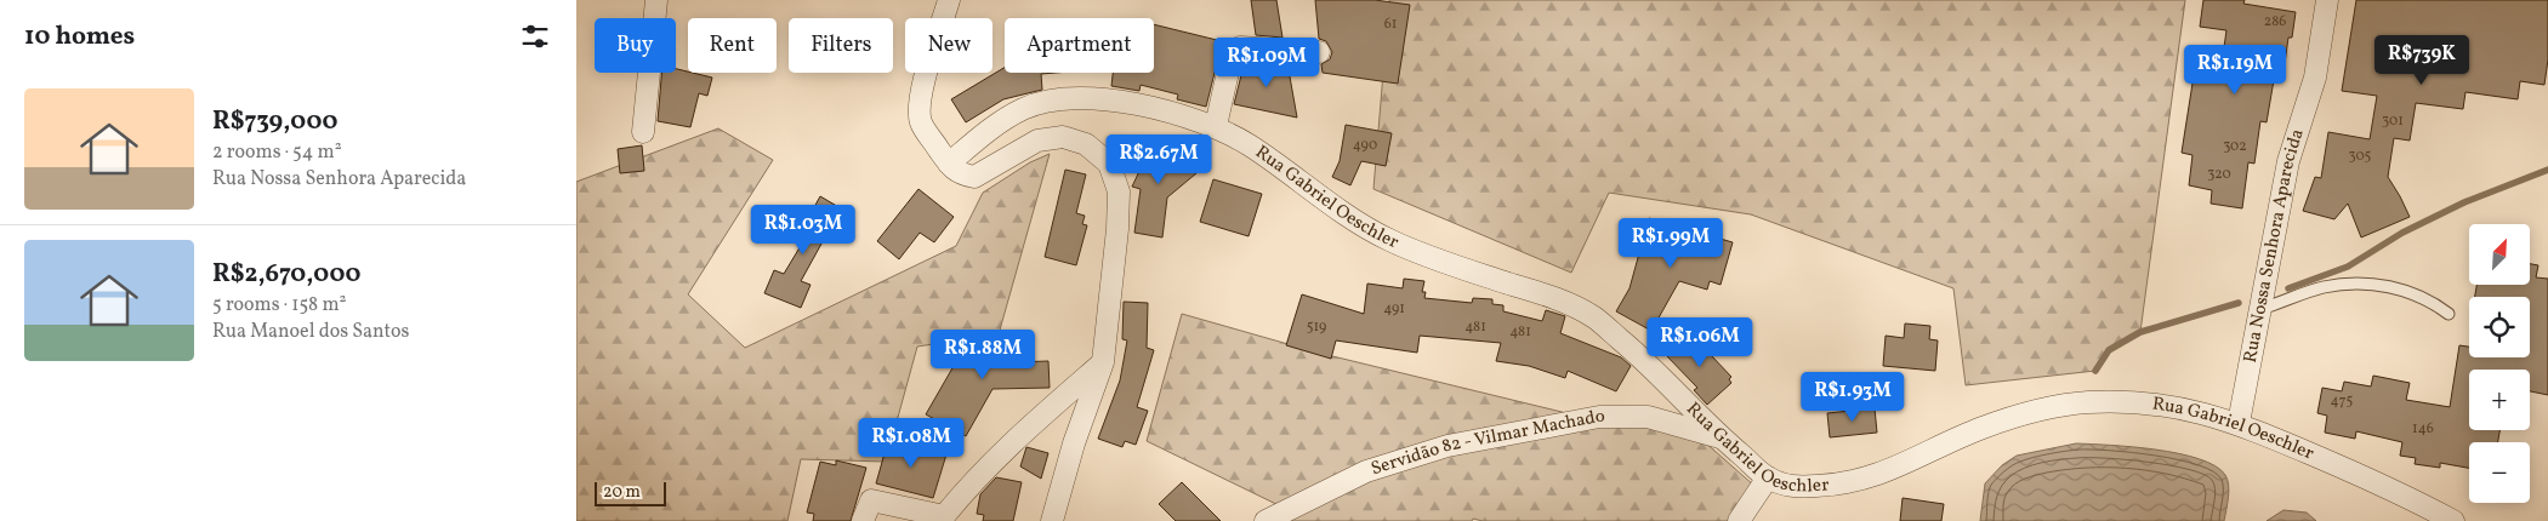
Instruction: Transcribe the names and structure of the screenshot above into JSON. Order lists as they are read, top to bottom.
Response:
{
  "streets": {
    "street": ["Rua Gabriel Oeschler", "Rua Nossa Senhora Aparecida", "Servidão 82 - Vilmar Machado"]
  },
  "crossings": [
    ["Rua Gabriel Oeschler", "Rua Nossa Senhora Aparecida"],
    ["Rua Gabriel Oeschler", "Servidão 82 - Vilmar Machado"]
  ],
  "house_numbers": [
    "286",
    "61",
    "301",
    "490",
    "302",
    "305",
    "320",
    "491",
    "519",
    "481",
    "481",
    "475",
    "146"
  ],
  "scale_bar": "20 m",
  "north": "top right",
  "page": {
    "heading": "10 homes",
    "chip": [
      "Buy",
      "Rent",
      "Filters",
      "New",
      "Apartment"
    ],
    "price": [
      "R$739K",
      "R$1.09M",
      "R$1.19M",
      "R$2.67M",
      "R$1.03M",
      "R$1.99M",
      "R$1.06M",
      "R$1.88M",
      "R$1.93M",
      "R$1.08M"
    ],
    "list": [
      {
        "name": "R$739,000",
        "note": "2 rooms · 54 m² · Rua Nossa Senhora Aparecida"
      },
      {
        "name": "R$2,670,000",
        "note": "5 rooms · 158 m² · Rua Manoel dos Santos"
      }
    ],
    "map_buttons": ["+", "−"],
    "scale": "20 m"
  }
}
